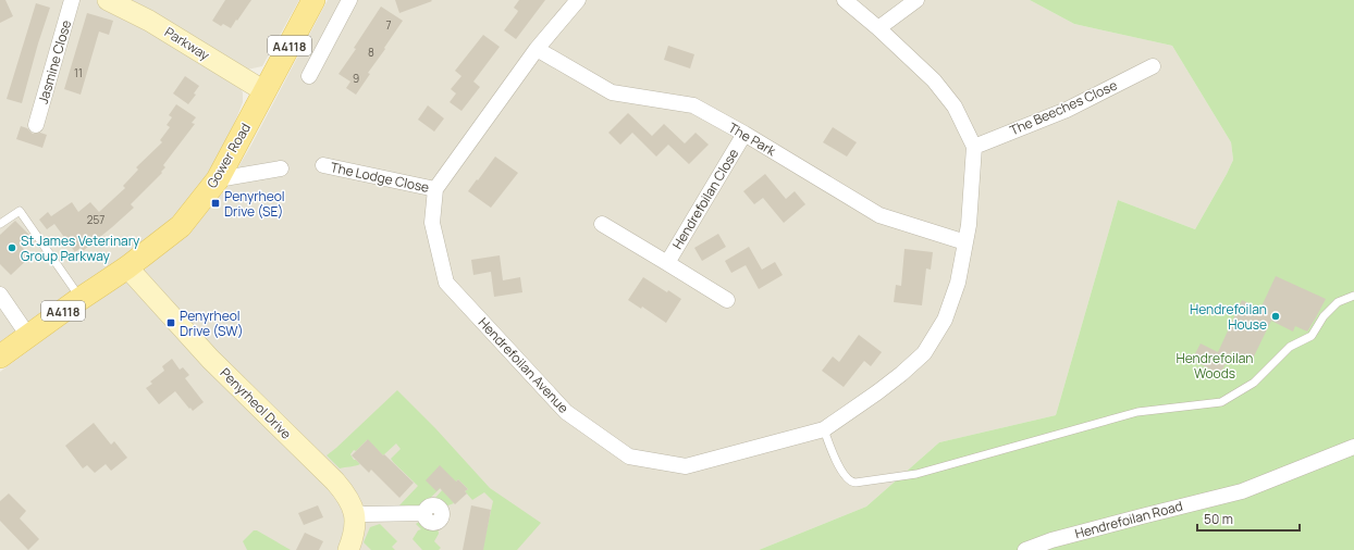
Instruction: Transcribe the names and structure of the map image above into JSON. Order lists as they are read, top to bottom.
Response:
{
  "streets": {
    "main road": ["A4118", "Gower Road"],
    "street": [
      "Parkway",
      "Jasmine Close",
      "The Beeches Close",
      "The Park",
      "The Lodge Close",
      "Hendrefoilan Close",
      "Hendrefoilan Avenue",
      "Penyrheol Drive",
      "Hendrefoilan Road"
    ]
  },
  "crossings": [
    ["Parkway", "Gower Road"],
    ["The Beeches Close", "Hendrefoilan Avenue"],
    ["The Park", "Hendrefoilan Close"],
    ["The Park", "Hendrefoilan Avenue"],
    ["Gower Road", "Penyrheol Drive"],
    ["The Lodge Close", "Hendrefoilan Avenue"]
  ],
  "parks": ["Hendrefoilan Woods"],
  "places": {
    "transit": ["Penyrheol Drive (SE)", "Penyrheol Drive (SW)"],
    "other": ["St James Veterinary Group Parkway", "Hendrefoilan House"]
  },
  "house_numbers": [
    "7",
    "8",
    "11",
    "9",
    "257"
  ],
  "scale_bar": "50 m"
}
